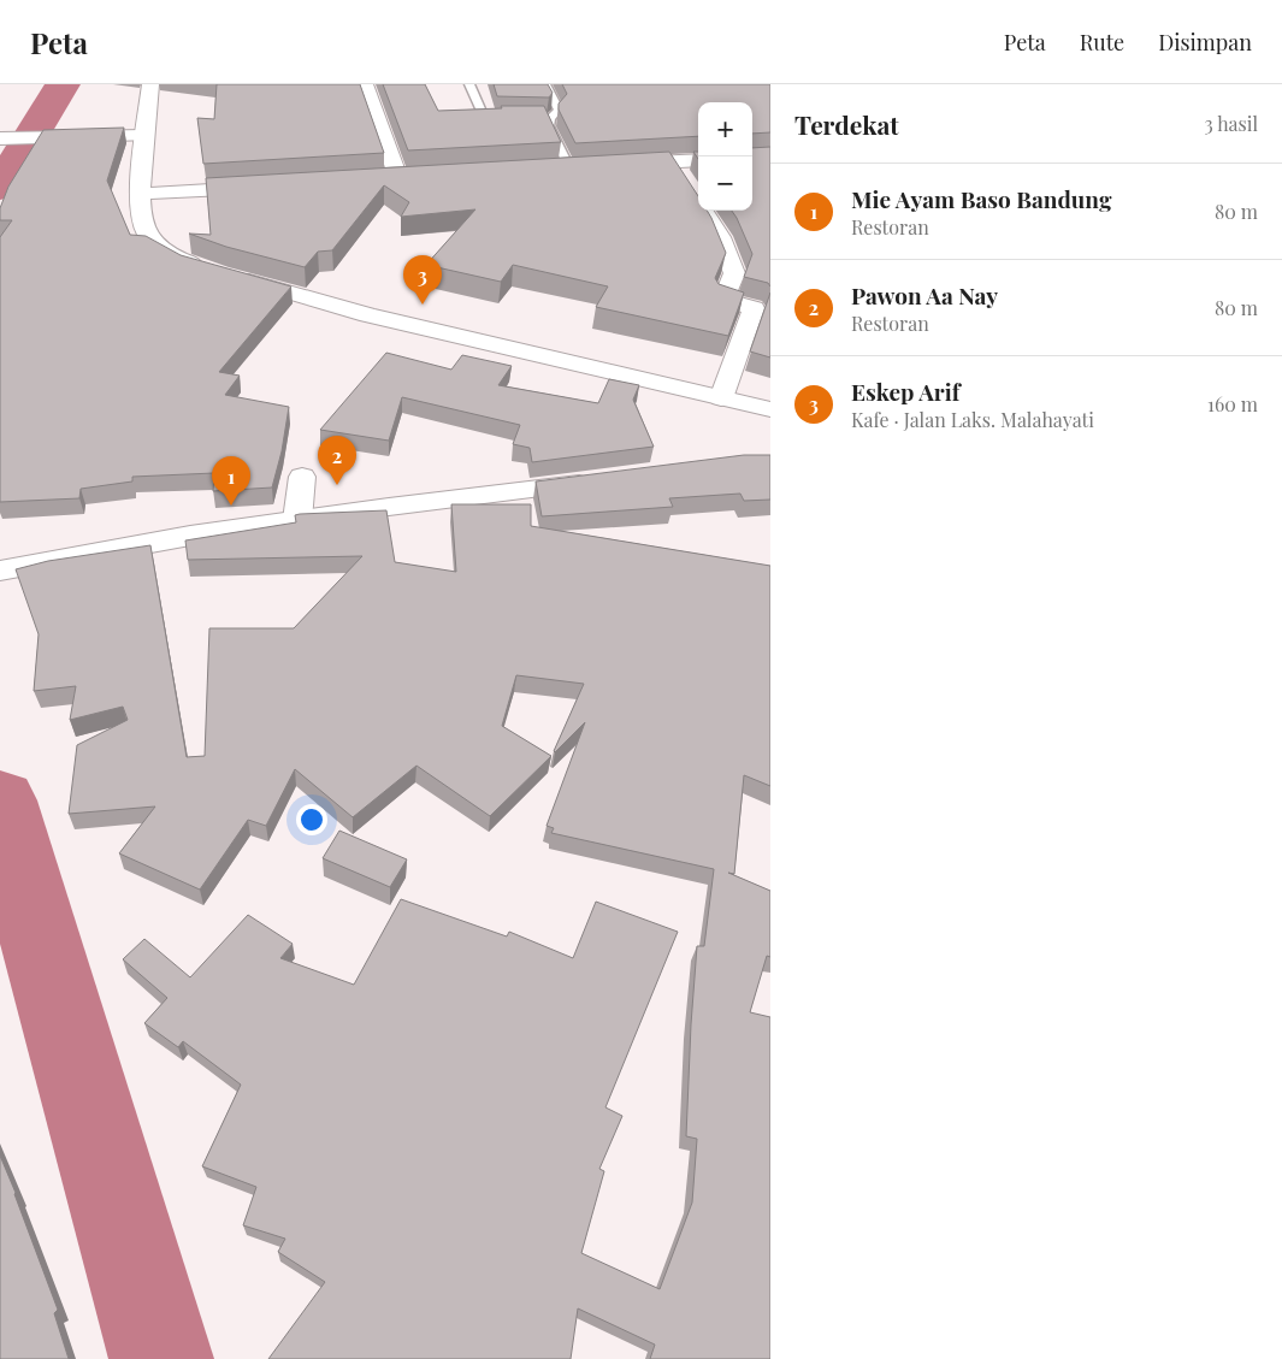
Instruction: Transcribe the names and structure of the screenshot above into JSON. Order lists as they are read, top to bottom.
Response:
{
  "page": {
    "header": "Peta",
    "nav": ["Peta", "Rute", "Disimpan"],
    "heading": ["Terdekat", "3 hasil"],
    "map_buttons": ["+", "−"],
    "list": [
      {
        "mark": "1",
        "name": "Mie Ayam Baso Bandung",
        "note": "Restoran",
        "value": "80 m"
      },
      {
        "mark": "2",
        "name": "Pawon Aa Nay",
        "note": "Restoran",
        "value": "80 m"
      },
      {
        "mark": "3",
        "name": "Eskep Arif",
        "note": "Kafe · Jalan Laks. Malahayati",
        "value": "160 m"
      }
    ],
    "pins": ["3", "2", "1"]
  }
}
